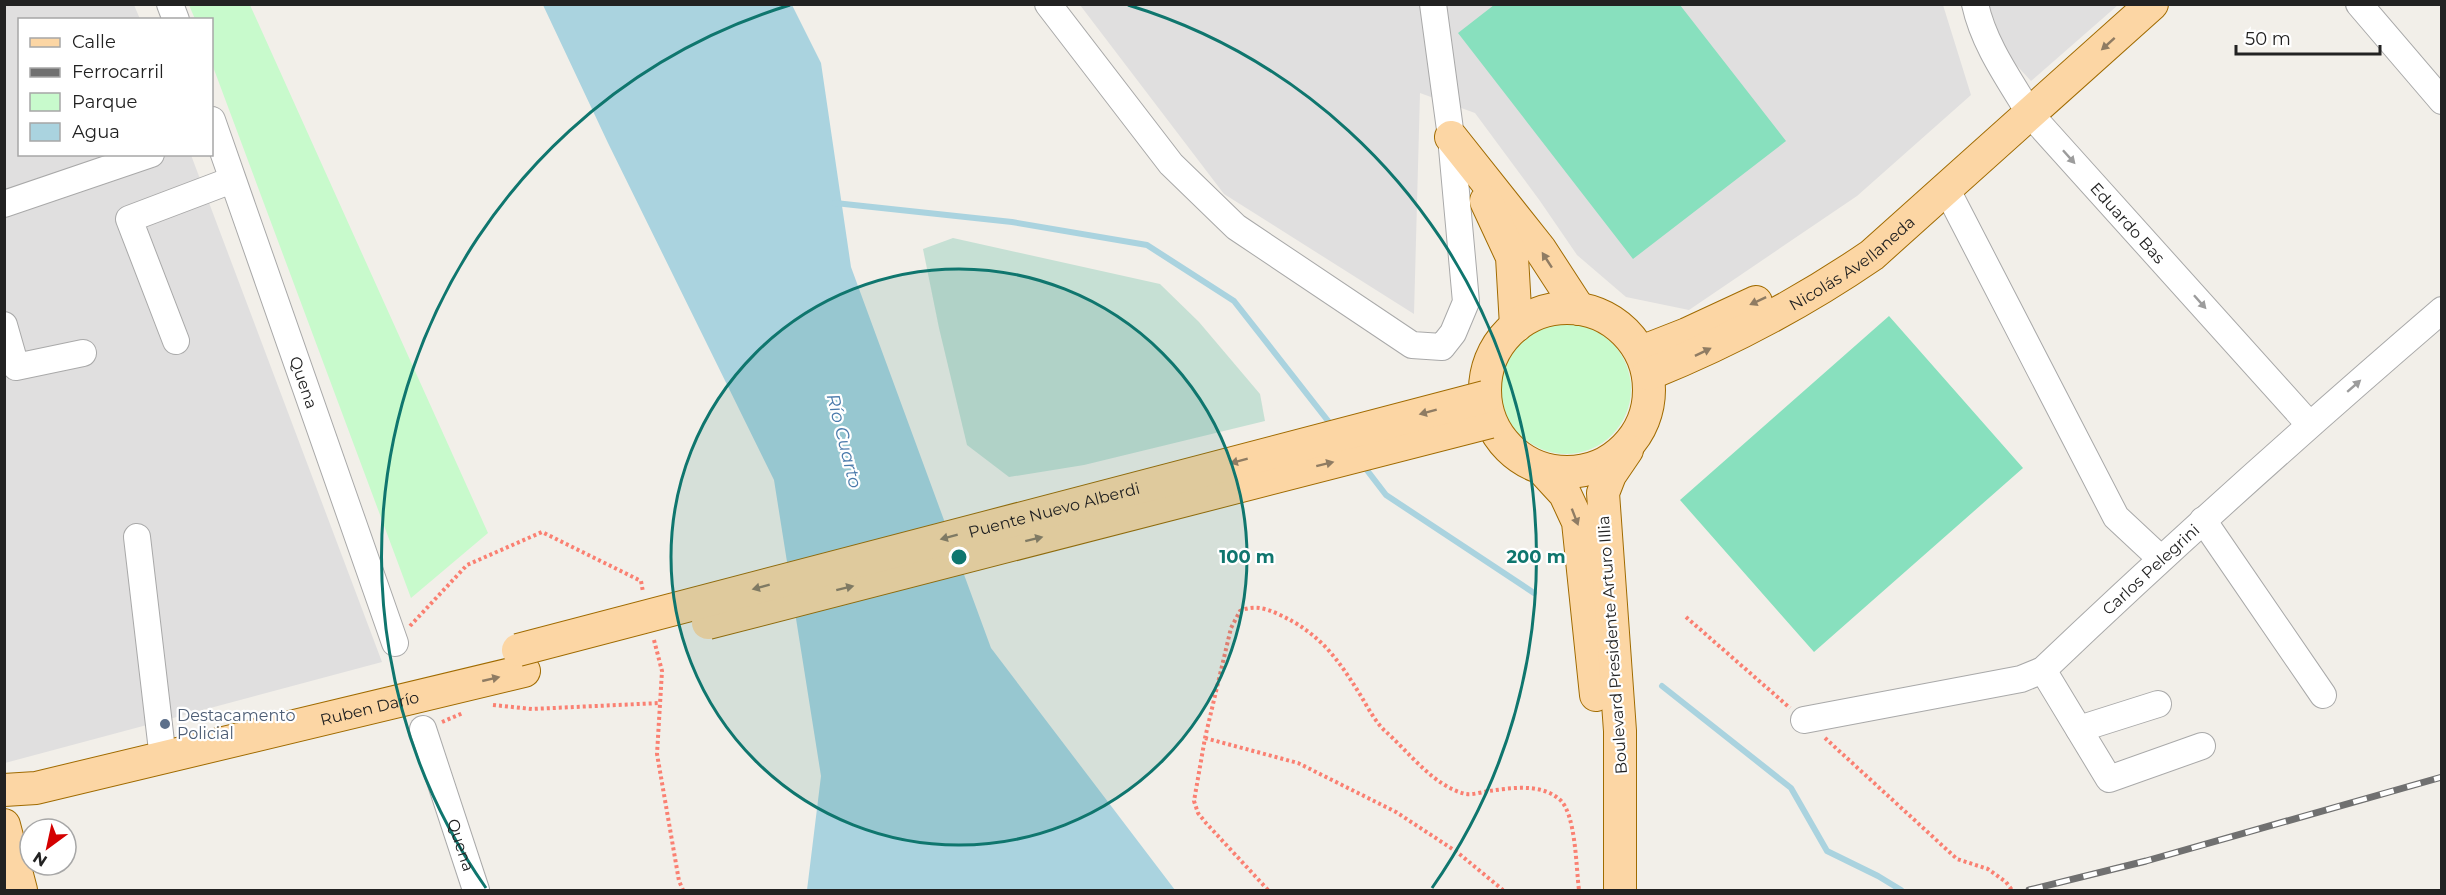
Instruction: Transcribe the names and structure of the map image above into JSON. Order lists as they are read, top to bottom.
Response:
{
  "streets": {
    "main road": [
      "Nicolás Avellaneda",
      "Puente Nuevo Alberdi",
      "Boulevard Presidente Arturo Illia",
      "Ruben Darío"
    ],
    "street": ["Eduardo Bas", "Quena", "Carlos Pelegrini"]
  },
  "crossings": [
    ["Eduardo Bas", "Nicolás Avellaneda"],
    ["Eduardo Bas", "Carlos Pelegrini"],
    ["Nicolás Avellaneda", "Puente Nuevo Alberdi"],
    ["Nicolás Avellaneda", "Boulevard Presidente Arturo Illia"],
    ["Puente Nuevo Alberdi", "Boulevard Presidente Arturo Illia"],
    ["Puente Nuevo Alberdi", "Ruben Darío"]
  ],
  "water": ["Río Cuarto"],
  "places": ["Destacamento Policial"],
  "legend": [
    "Calle",
    "Ferrocarril",
    "Parque",
    "Agua"
  ],
  "scale_bar": "50 m",
  "north": "bottom left",
  "rings": ["100 m", "200 m"]
}
